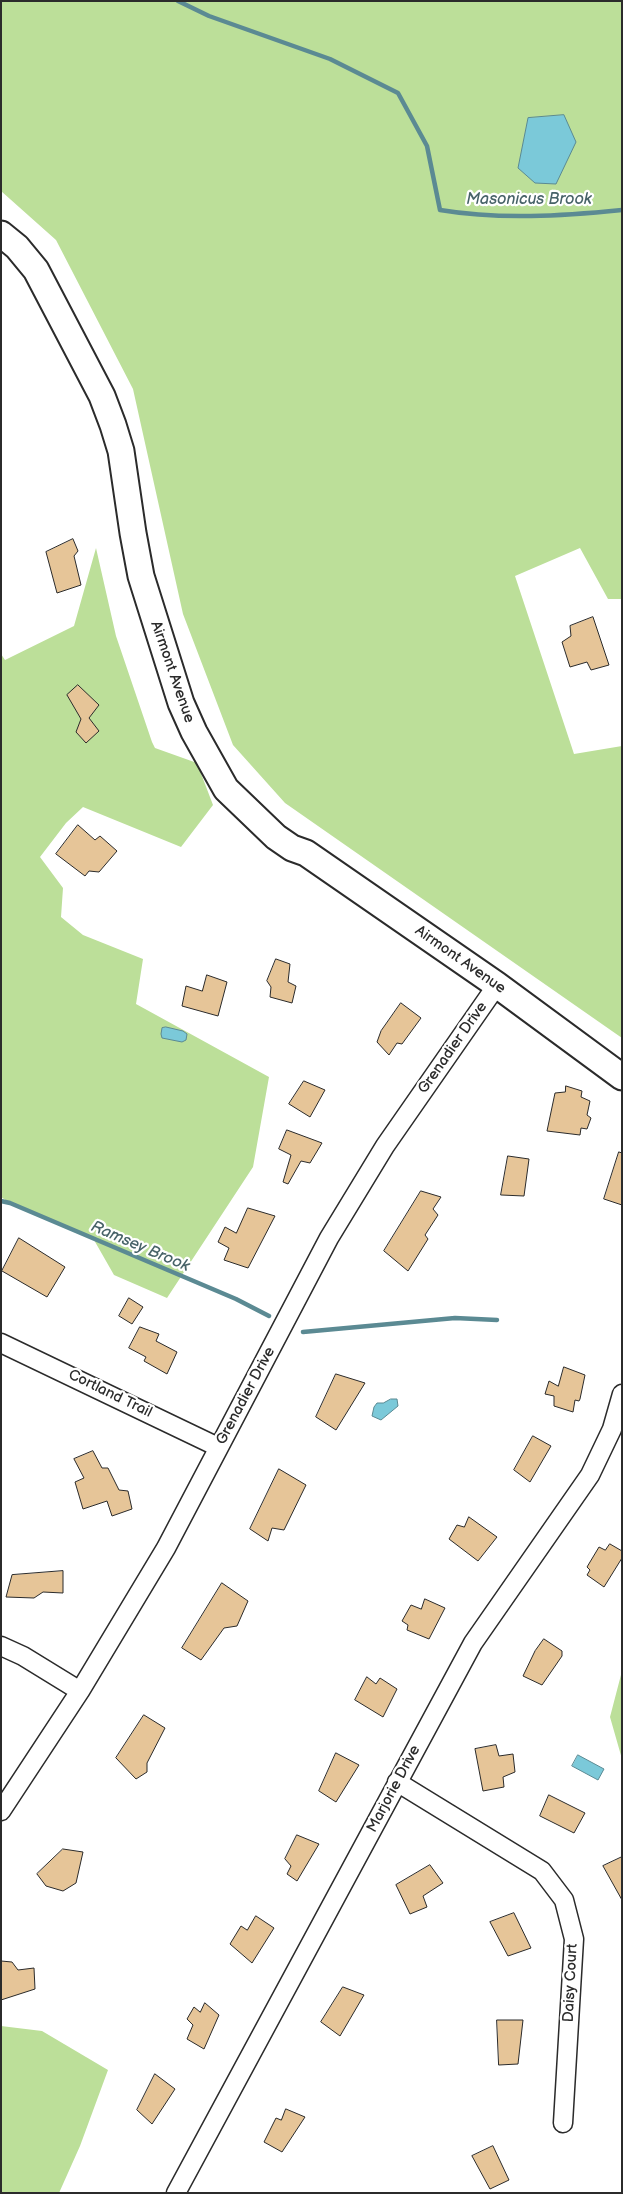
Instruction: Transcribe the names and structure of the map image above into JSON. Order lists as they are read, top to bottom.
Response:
{
  "streets": {
    "street": [
      "Airmont Avenue",
      "Grenadier Drive",
      "Cortland Trail",
      "Marjorie Drive",
      "Daisy Court"
    ]
  },
  "crossings": [
    ["Airmont Avenue", "Grenadier Drive"],
    ["Grenadier Drive", "Cortland Trail"],
    ["Marjorie Drive", "Daisy Court"]
  ],
  "water": ["Masonicus Brook", "Ramsey Brook"]
}
